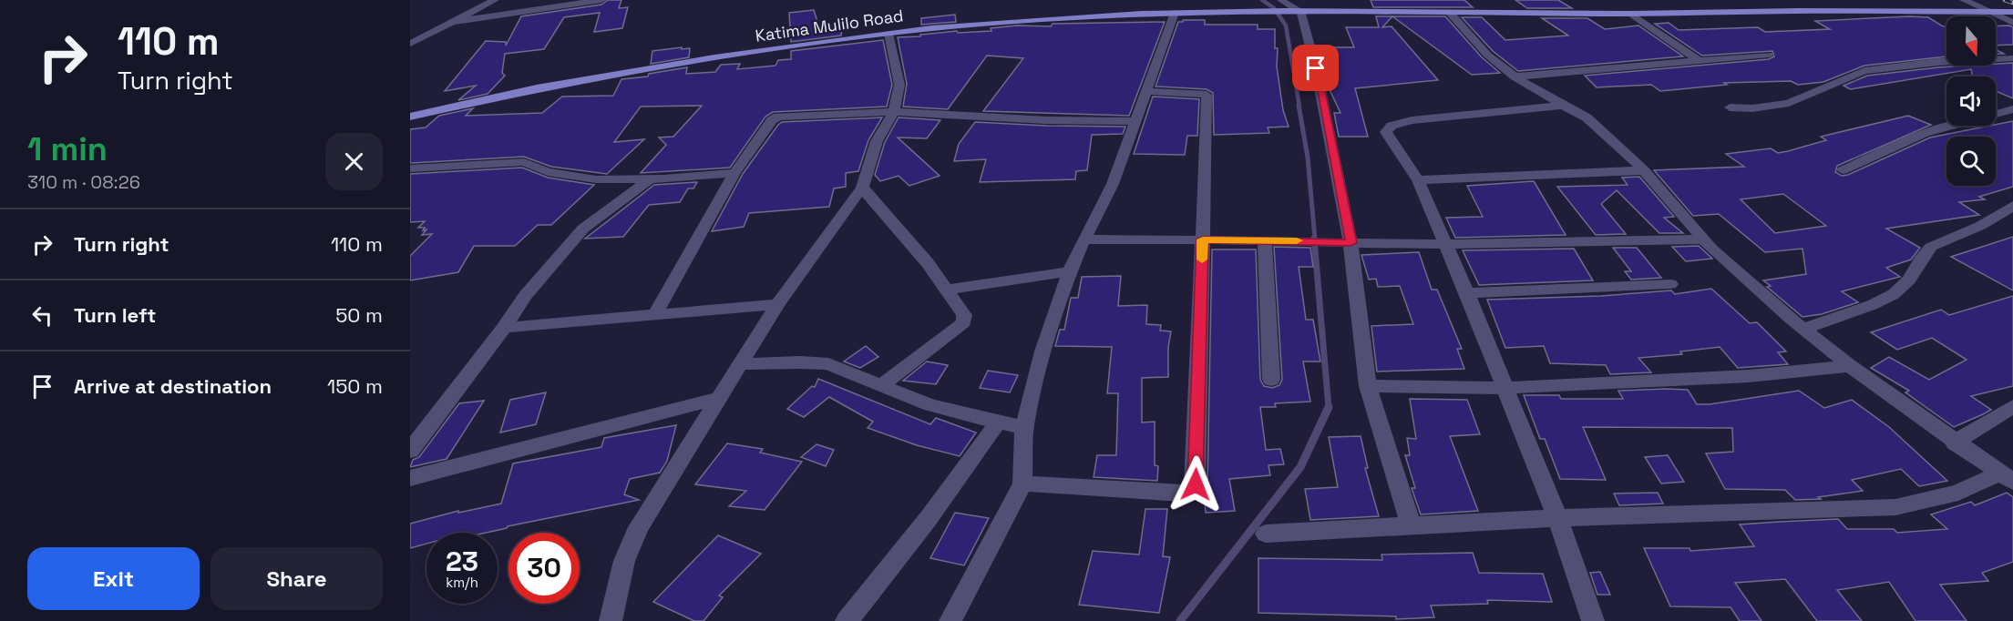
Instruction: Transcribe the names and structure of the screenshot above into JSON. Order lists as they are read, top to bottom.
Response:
{
  "streets": {
    "main road": ["Katima Mulilo Road"]
  },
  "north": "bottom",
  "page": {
    "turn": ["110 m", "Turn right"],
    "heading": ["1 min", "310 m · 08:26"],
    "list": [
      {
        "name": "Turn right",
        "value": "110 m"
      },
      {
        "name": "Turn left",
        "value": "50 m"
      },
      {
        "name": "Arrive at destination",
        "value": "150 m"
      }
    ],
    "speed": "23 km/h",
    "limit": "30",
    "buttons": ["Exit", "Share"]
  }
}
